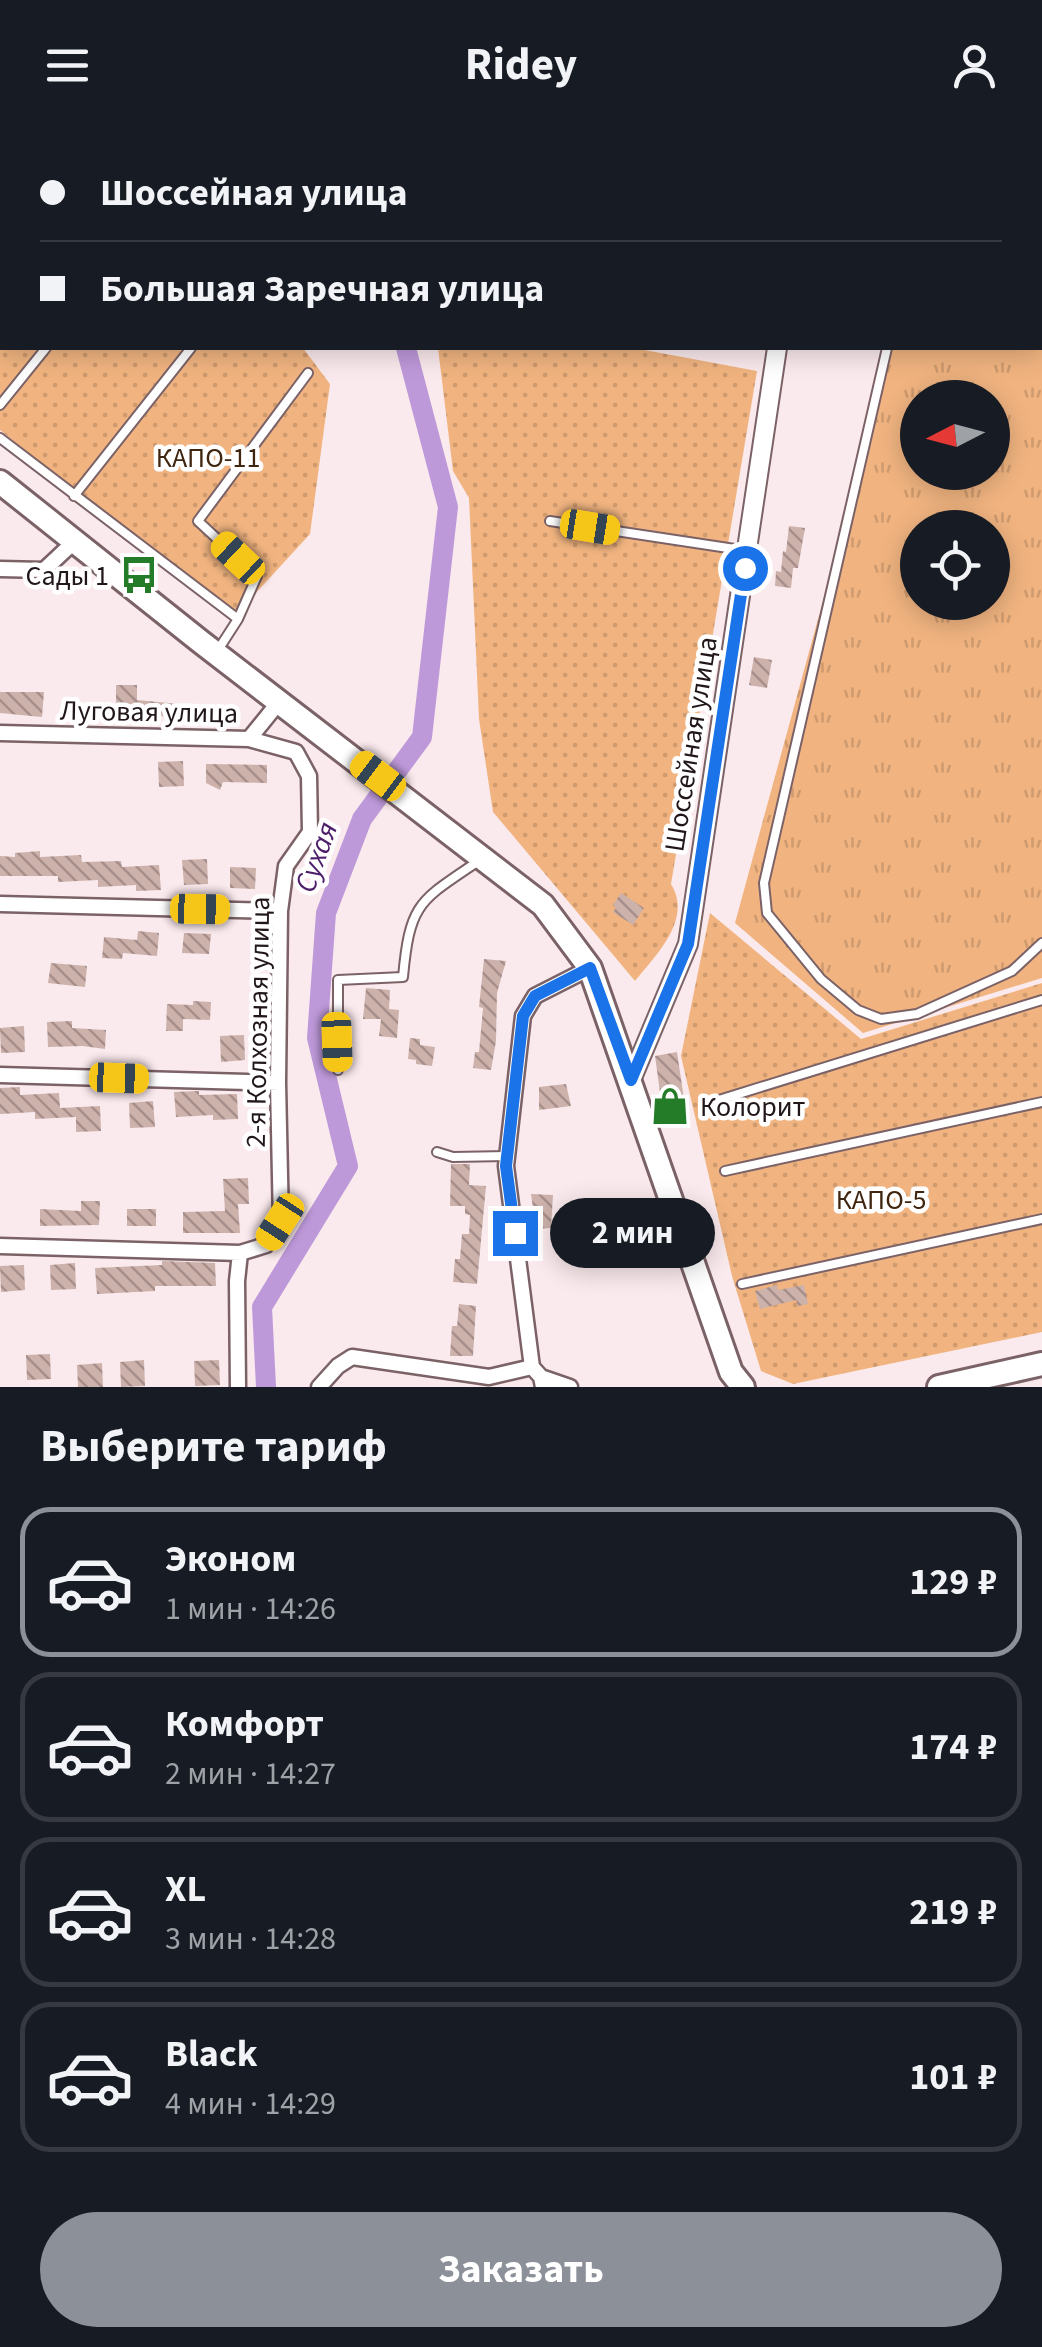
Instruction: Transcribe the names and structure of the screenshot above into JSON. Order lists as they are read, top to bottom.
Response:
{
  "streets": {
    "street": ["Луговая улица", "Шоссейная улица", "2-я Колхозная улица"]
  },
  "crossings": [
    ["Луговая улица", "2-я Колхозная улица"]
  ],
  "water": ["Сухая"],
  "parks": ["КАПО-11", "КАПО-5"],
  "places": {
    "bus stop": ["Сады 1"],
    "shop": ["Колорит"]
  },
  "north": "left",
  "page": {
    "header": "Ridey",
    "banner": ["Шоссейная улица", "Большая Заречная улица"],
    "bubble": "2 мин",
    "heading": "Выберите тариф",
    "list": [
      {
        "name": "Эконом",
        "note": "1 мин · 14:26",
        "value": "129 ₽"
      },
      {
        "name": "Комфорт",
        "note": "2 мин · 14:27",
        "value": "174 ₽"
      },
      {
        "name": "XL",
        "note": "3 мин · 14:28",
        "value": "219 ₽"
      },
      {
        "name": "Black",
        "note": "4 мин · 14:29",
        "value": "101 ₽"
      }
    ],
    "buttons": "Заказать"
  }
}
